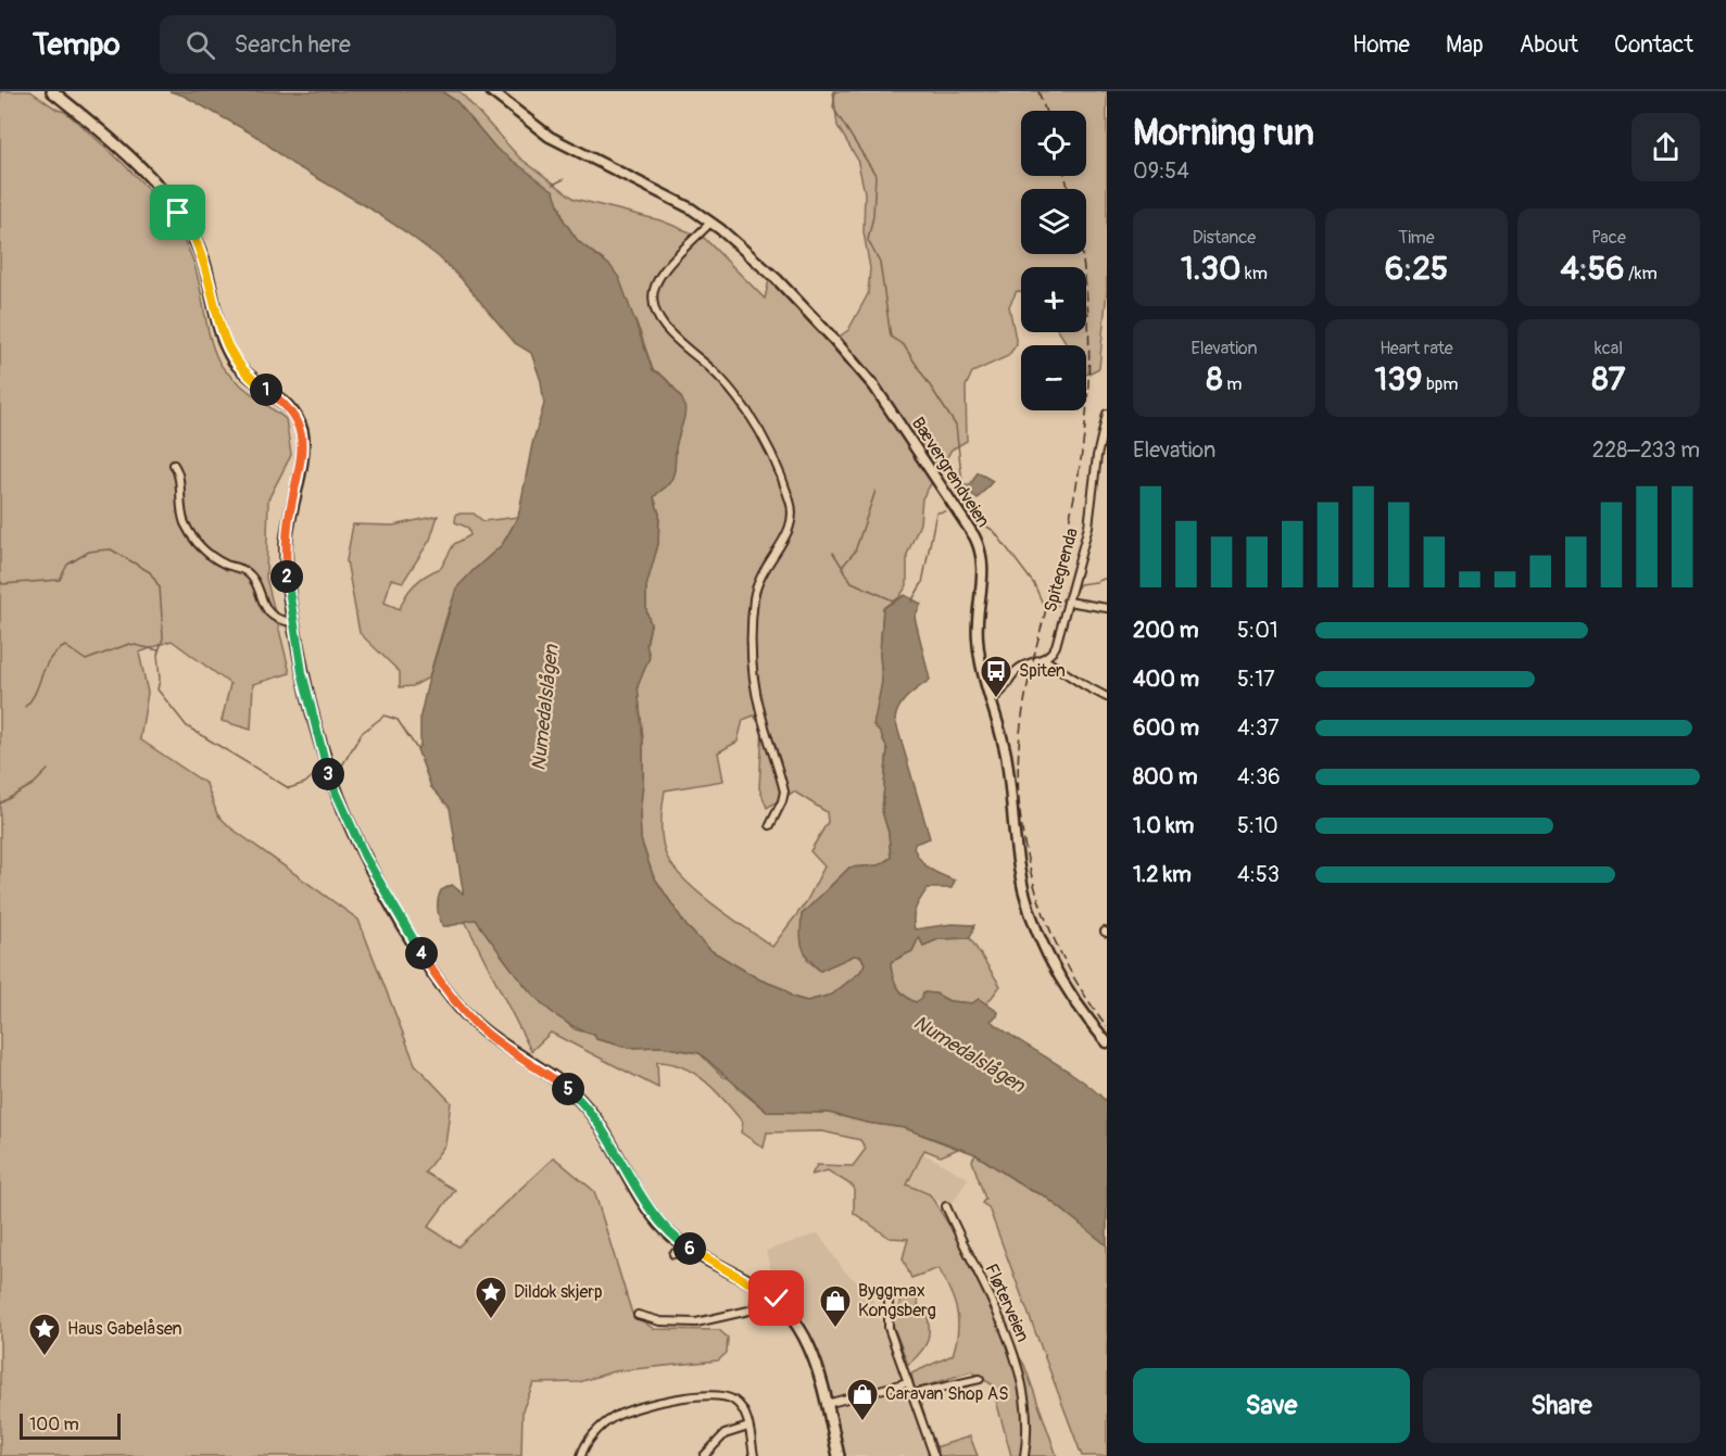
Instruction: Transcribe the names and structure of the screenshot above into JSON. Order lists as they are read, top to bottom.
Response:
{
  "streets": {
    "main road": ["Bævergrendveien"],
    "street": ["Spitegrenda", "Fløterveien"]
  },
  "water": ["Numedalslågen"],
  "places": {
    "bus stop": ["Spiten"],
    "place": ["Dildok skjerp", "Haus Gabelåsen"],
    "shop": ["Byggmax Kongsberg", "Caravan Shop AS"]
  },
  "scale_bar": "100 m",
  "page": {
    "header": "Tempo",
    "search": "Search here",
    "nav": [
      "Home",
      "Map",
      "About",
      "Contact"
    ],
    "heading": ["Morning run", "09:54"],
    "map_buttons": ["+", "−"],
    "stats": [
      ["Distance", "1.30 km"],
      ["Time", "6:25"],
      ["Pace", "4:56 /km"],
      ["Elevation", "8 m"],
      ["Heart rate", "139 bpm"],
      ["kcal", "87"]
    ],
    "pins": [
      "1",
      "2",
      "3",
      "4",
      "5",
      "6"
    ],
    "chart": ["Elevation", "228–233 m"],
    "list": [
      {
        "name": "200 m",
        "note": "5:01"
      },
      {
        "name": "400 m",
        "note": "5:17"
      },
      {
        "name": "600 m",
        "note": "4:37"
      },
      {
        "name": "800 m",
        "note": "4:36"
      },
      {
        "name": "1.0 km",
        "note": "5:10"
      },
      {
        "name": "1.2 km",
        "note": "4:53"
      }
    ],
    "buttons": ["Save", "Share"],
    "scale": "100 m"
  }
}
